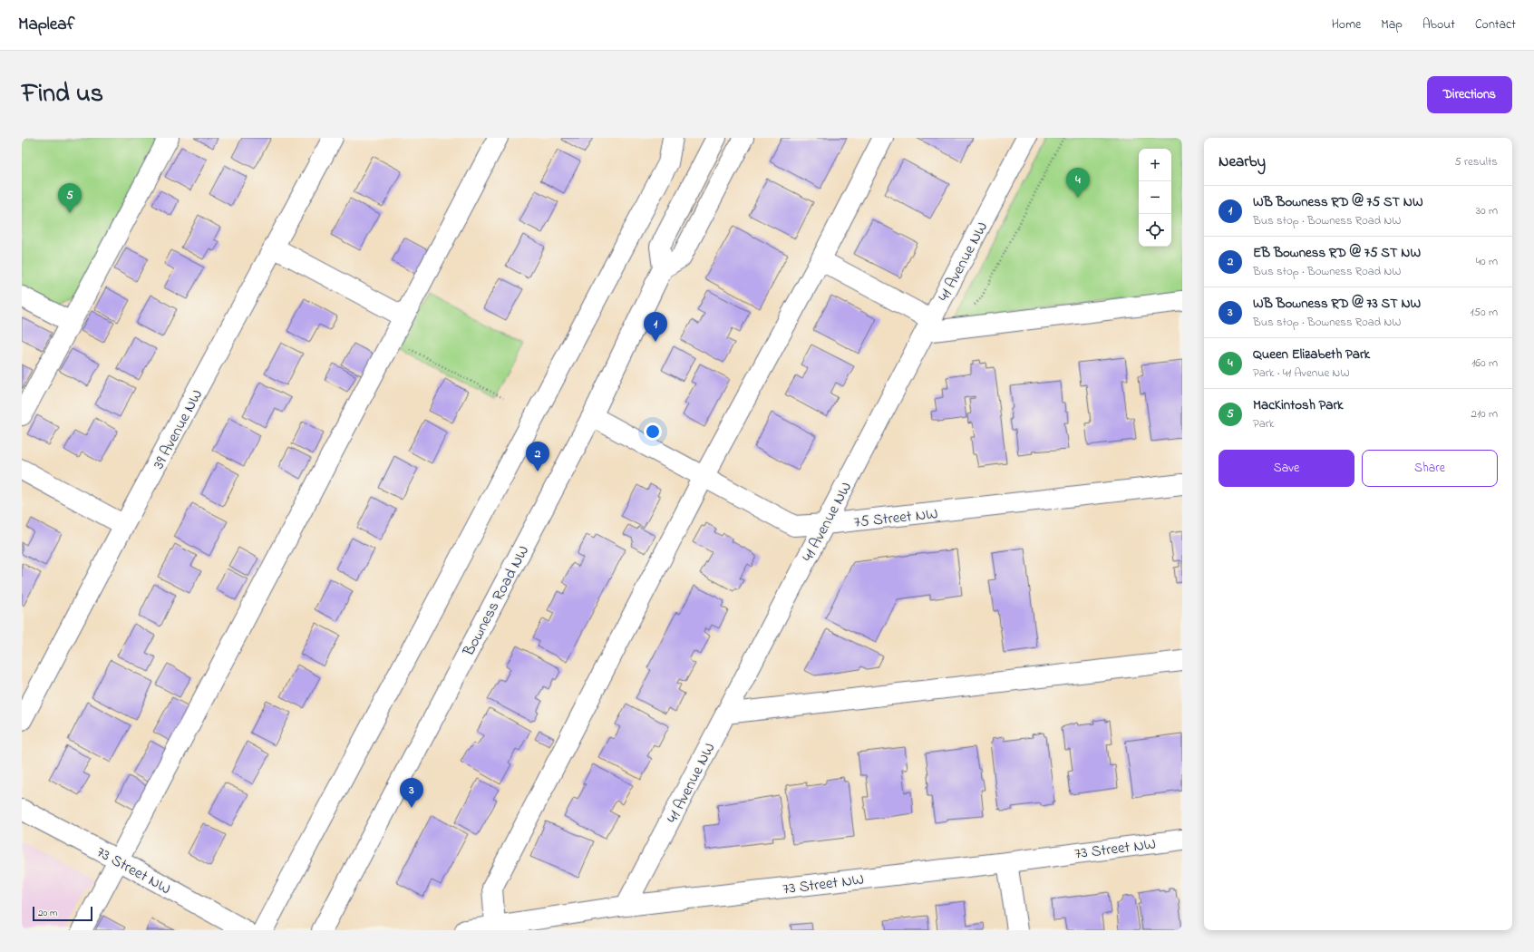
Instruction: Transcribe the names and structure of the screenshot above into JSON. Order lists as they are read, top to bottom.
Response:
{
  "streets": {
    "street": [
      "41 Avenue NW",
      "39 Avenue NW",
      "75 Street NW",
      "Bowness Road NW",
      "73 Street NW"
    ]
  },
  "crossings": [
    ["41 Avenue NW", "75 Street NW"],
    ["41 Avenue NW", "73 Street NW"],
    ["75 Street NW", "Bowness Road NW"]
  ],
  "scale_bar": "20 m",
  "page": {
    "header": "Mapleaf",
    "nav": [
      "Home",
      "Map",
      "About",
      "Contact"
    ],
    "title": "Find us",
    "buttons": [
      "Directions",
      ["Save", "Share"]
    ],
    "heading": ["Nearby", "5 results"],
    "map_buttons": ["+", "−"],
    "pins": [
      "4",
      "5",
      "1",
      "2",
      "3"
    ],
    "list": [
      {
        "mark": "1",
        "name": "WB Bowness RD @ 75 ST NW",
        "note": "Bus stop · Bowness Road NW",
        "value": "30 m"
      },
      {
        "mark": "2",
        "name": "EB Bowness RD @ 75 ST NW",
        "note": "Bus stop · Bowness Road NW",
        "value": "40 m"
      },
      {
        "mark": "3",
        "name": "WB Bowness RD @ 73 ST NW",
        "note": "Bus stop · Bowness Road NW",
        "value": "150 m"
      },
      {
        "mark": "4",
        "name": "Queen Elizabeth Park",
        "note": "Park · 41 Avenue NW",
        "value": "160 m"
      },
      {
        "mark": "5",
        "name": "MacKintosh Park",
        "note": "Park",
        "value": "210 m"
      }
    ],
    "scale": "20 m"
  }
}
